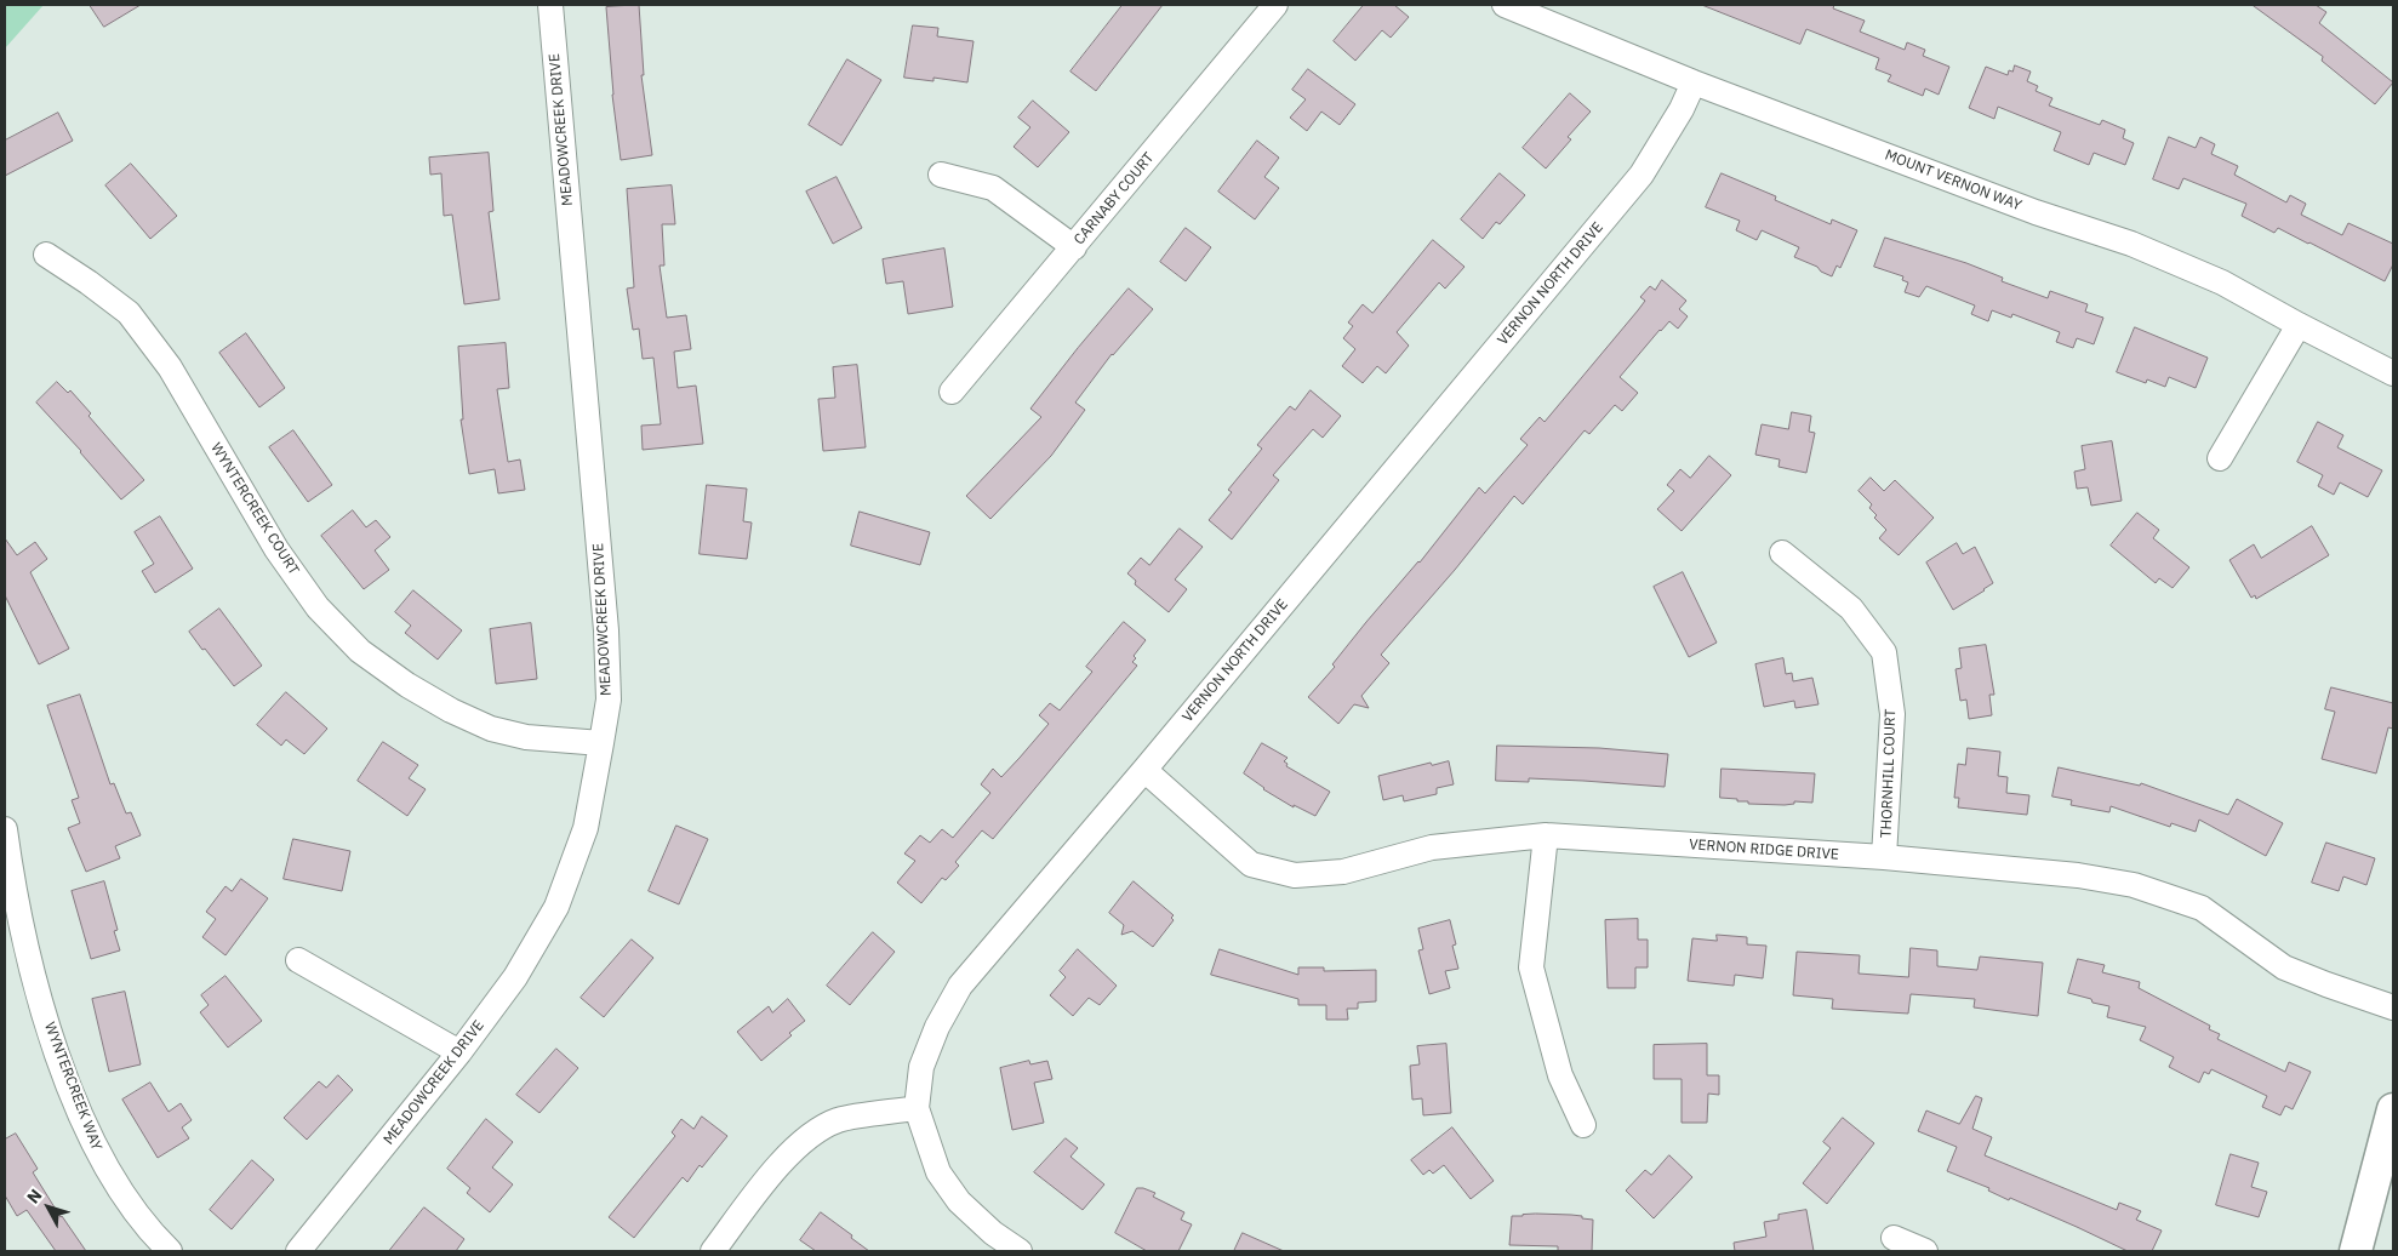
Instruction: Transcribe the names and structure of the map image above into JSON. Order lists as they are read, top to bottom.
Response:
{
  "streets": {
    "street": [
      "MEADOWCREEK DRIVE",
      "MOUNT VERNON WAY",
      "CARNABY COURT",
      "VERNON NORTH DRIVE",
      "WYNTERCREEK COURT",
      "THORNHILL COURT",
      "VERNON RIDGE DRIVE",
      "WYNTERCREEK WAY"
    ]
  },
  "crossings": [
    ["MEADOWCREEK DRIVE", "WYNTERCREEK COURT"],
    ["MOUNT VERNON WAY", "VERNON NORTH DRIVE"],
    ["VERNON NORTH DRIVE", "VERNON RIDGE DRIVE"],
    ["THORNHILL COURT", "VERNON RIDGE DRIVE"]
  ],
  "north": "top left"
}
